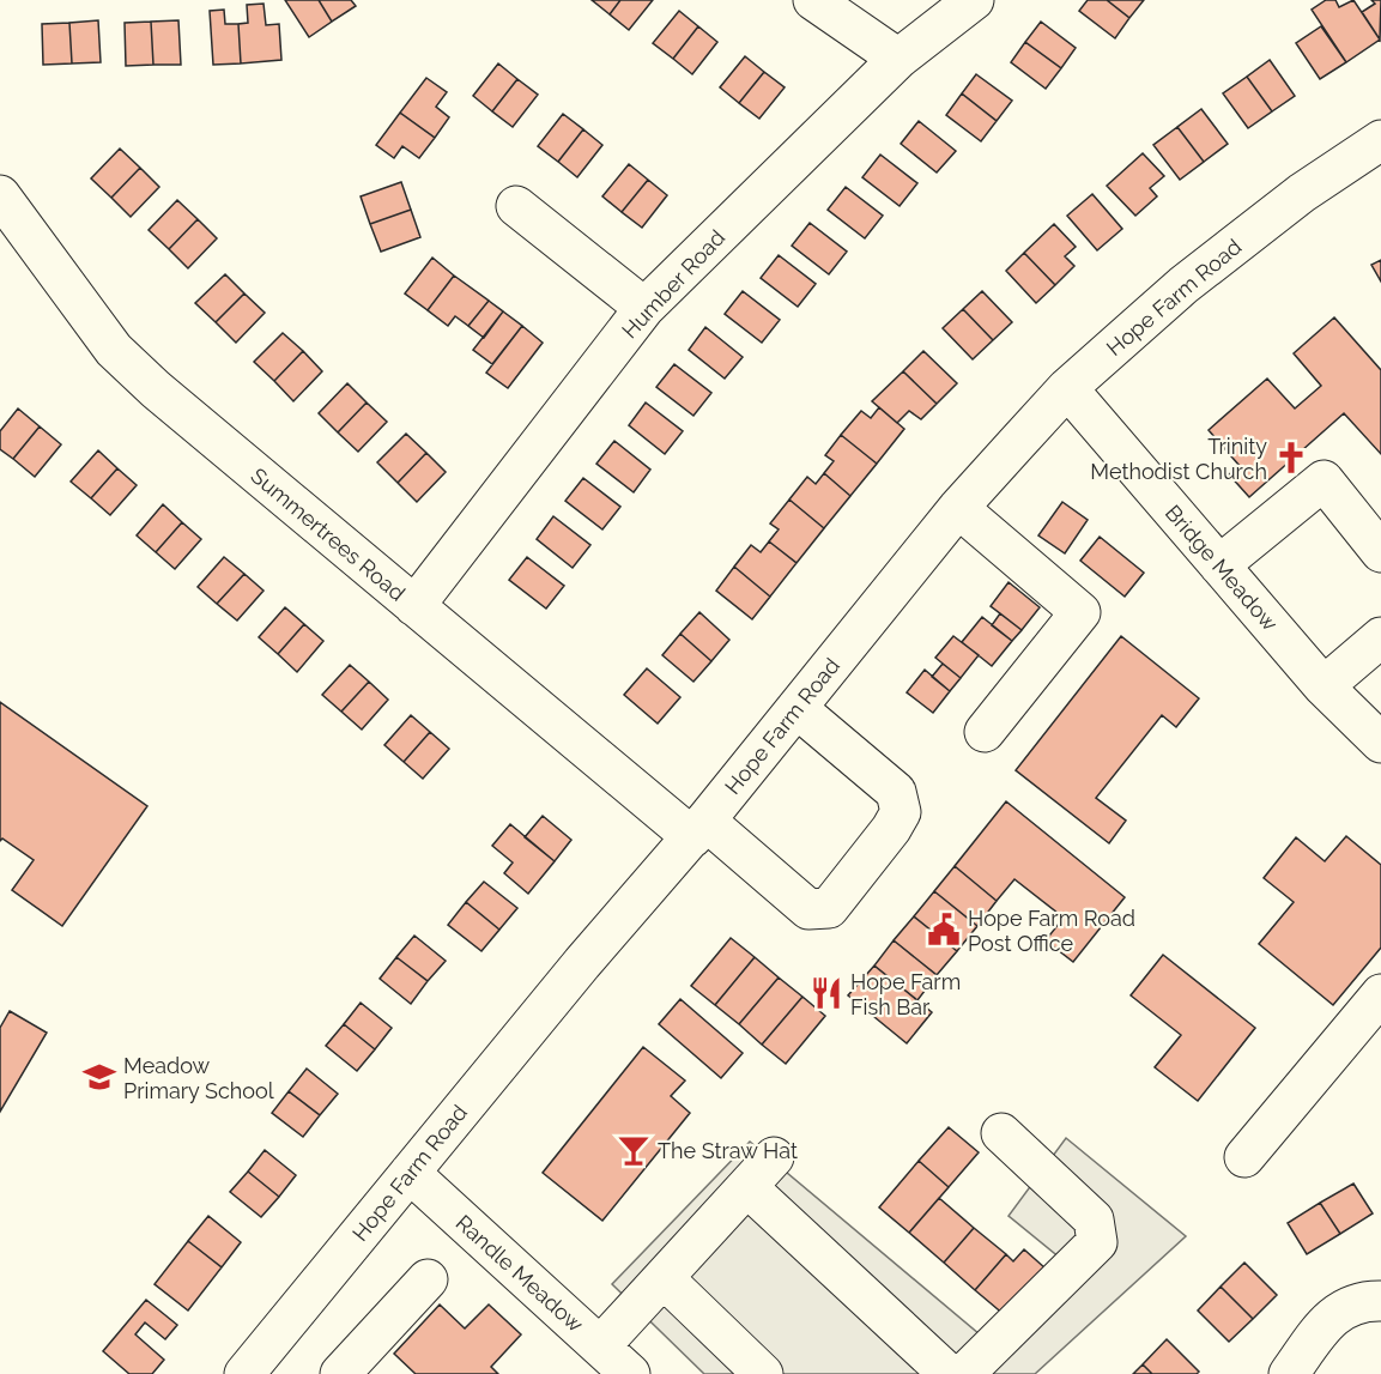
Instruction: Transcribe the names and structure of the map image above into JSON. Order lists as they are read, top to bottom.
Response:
{
  "streets": {
    "street": [
      "Humber Road",
      "Hope Farm Road",
      "Summertrees Road",
      "Bridge Meadow",
      "Randle Meadow"
    ]
  },
  "crossings": [
    ["Humber Road", "Summertrees Road"],
    ["Hope Farm Road", "Summertrees Road"],
    ["Hope Farm Road", "Bridge Meadow"],
    ["Hope Farm Road", "Randle Meadow"]
  ],
  "places": {
    "church": ["Trinity Methodist Church"],
    "public building": ["Hope Farm Road Post Office"],
    "restaurant": ["Hope Farm Fish Bar"],
    "school or university": ["Meadow Primary School"],
    "bar": ["The Straw Hat"]
  }
}
